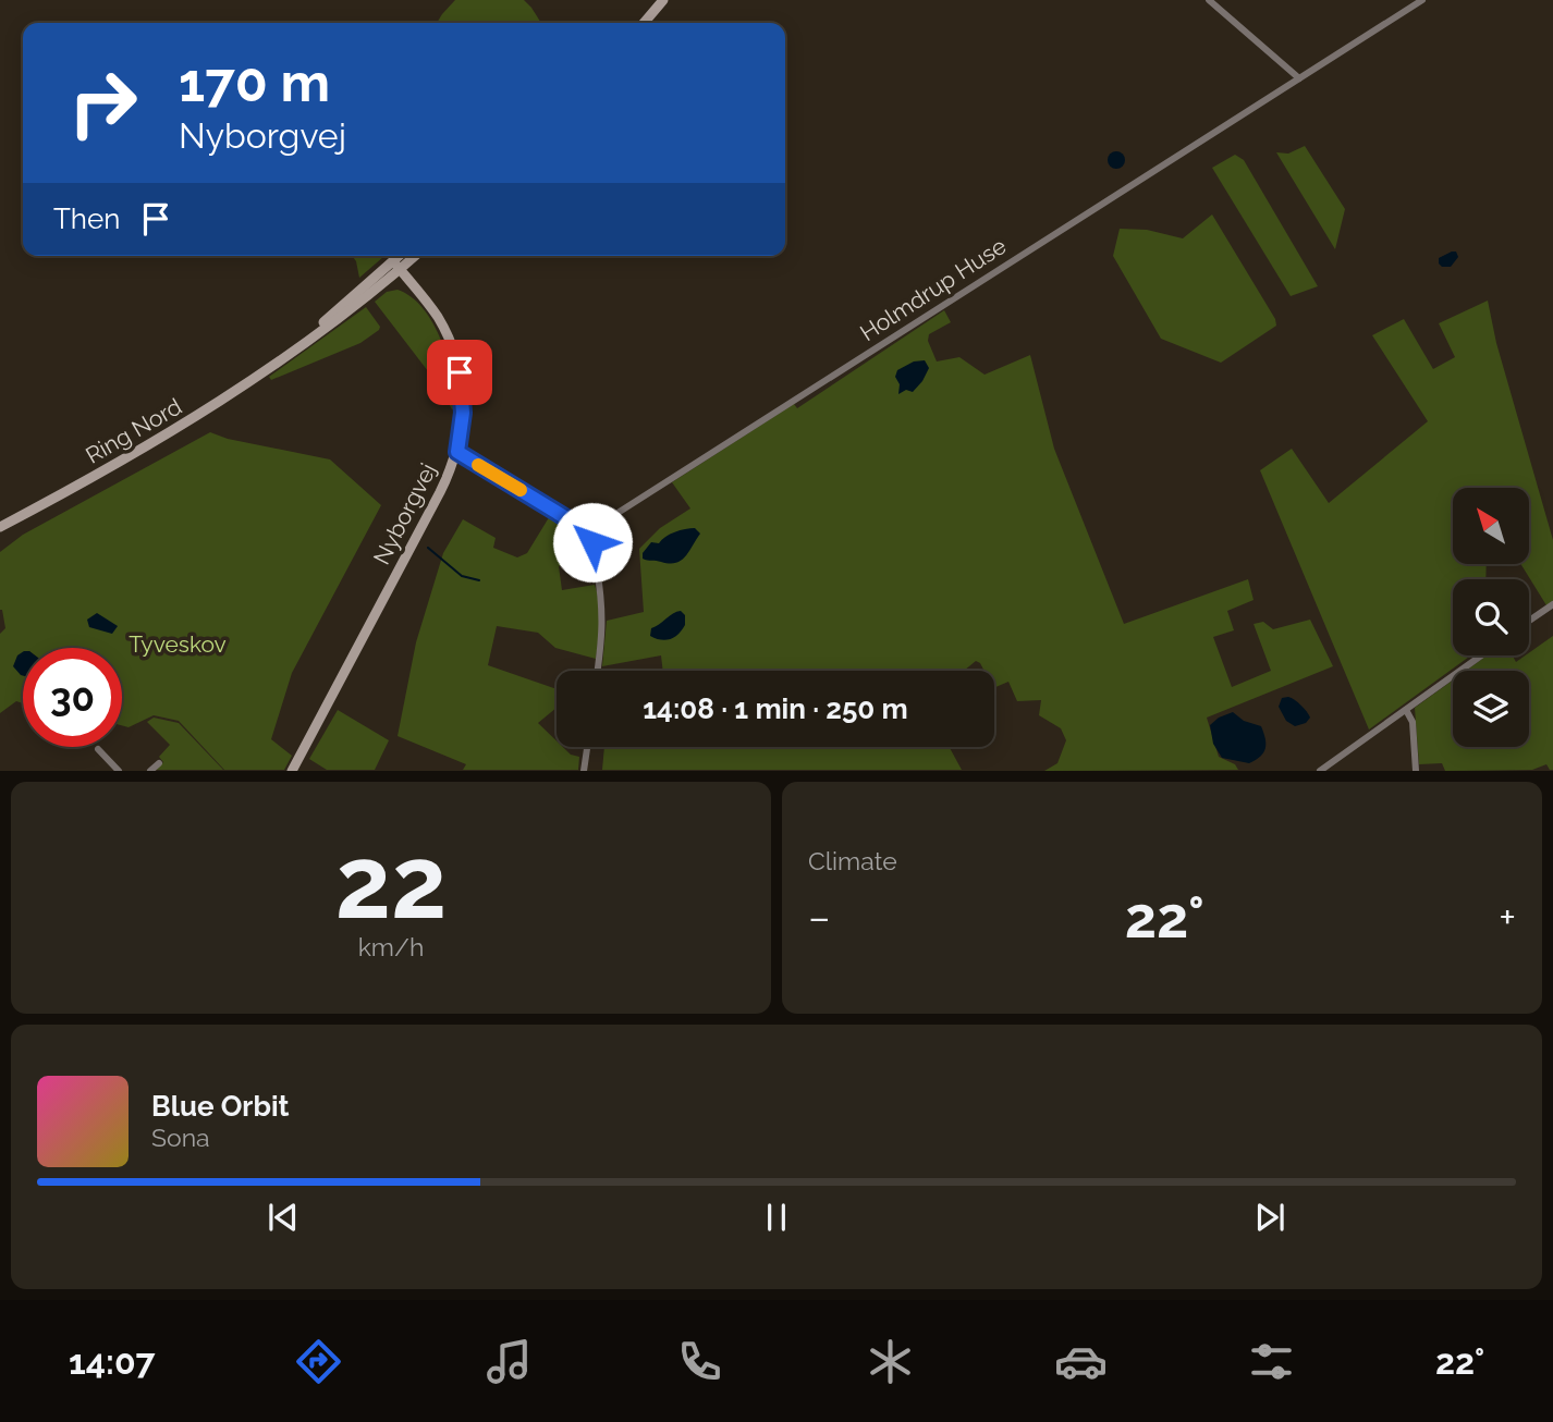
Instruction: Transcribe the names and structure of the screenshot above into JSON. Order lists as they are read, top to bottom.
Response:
{
  "streets": {
    "main road": ["Ring Nord", "Nyborgvej"],
    "street": ["Holmdrup Huse"]
  },
  "crossings": [
    ["Ring Nord", "Nyborgvej"]
  ],
  "parks": ["Tyveskov"],
  "north": "top left",
  "page": {
    "turn": ["170 m", "Nyborgvej"],
    "then": "Then",
    "limit": "30",
    "trip": "14:08 · 1 min · 250 m",
    "tile": [
      ["22", "km/h"],
      "Climate"
    ],
    "heat": ["−", "22°", "+"],
    "song": ["Blue Orbit", "Sona"],
    "tabs": ["14:07", "22°"]
  }
}
